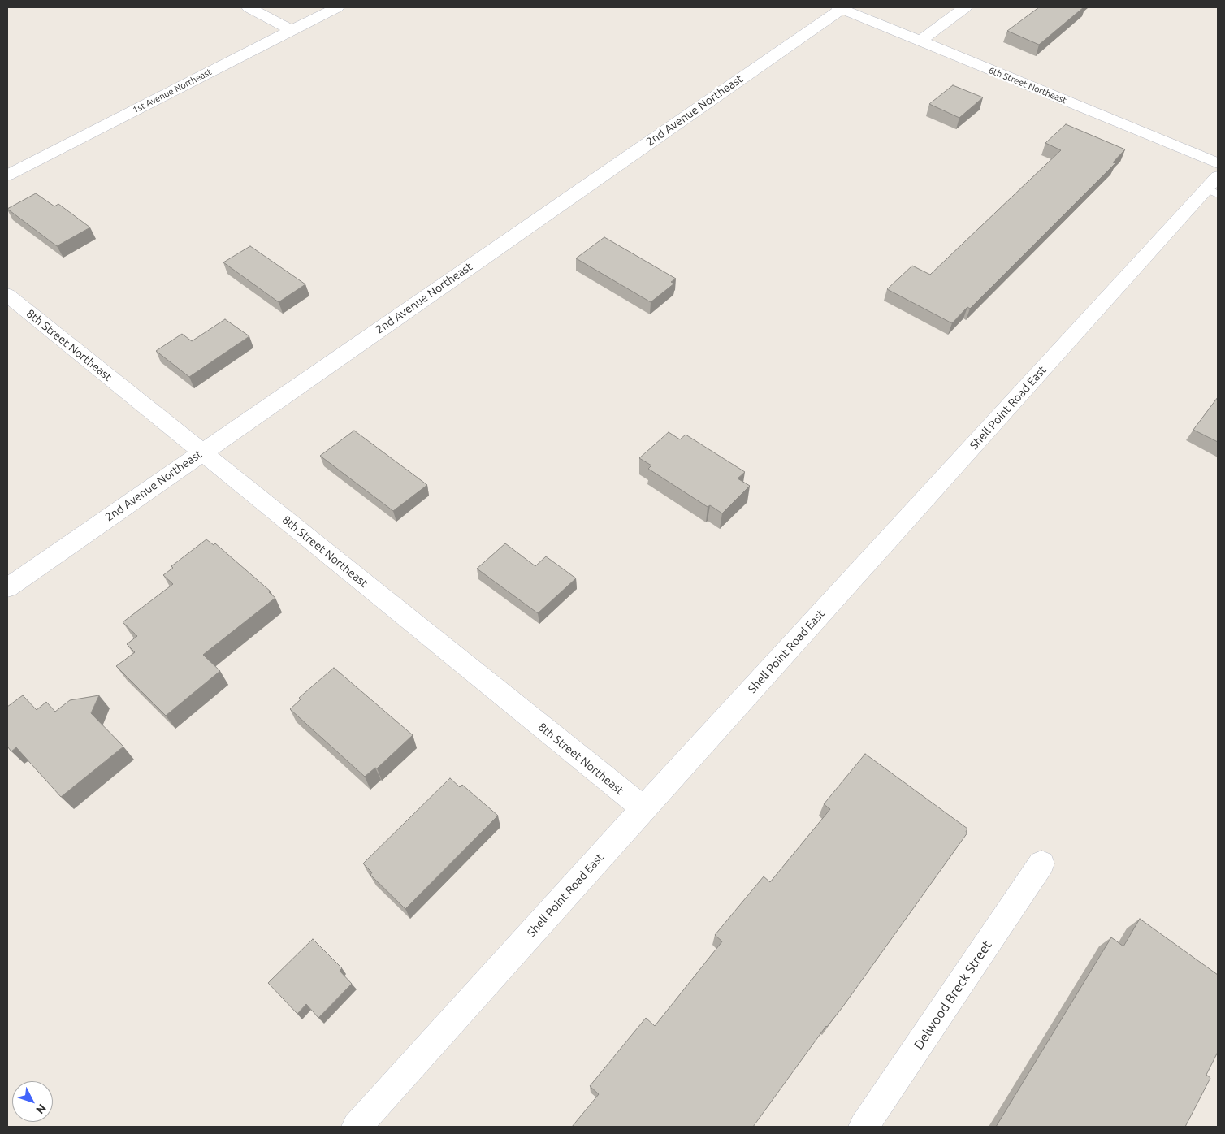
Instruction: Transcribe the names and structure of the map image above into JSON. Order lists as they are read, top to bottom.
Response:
{
  "streets": {
    "street": [
      "6th Street Northeast",
      "1st Avenue Northeast",
      "2nd Avenue Northeast",
      "8th Street Northeast",
      "Shell Point Road East",
      "Delwood Breck Street"
    ]
  },
  "crossings": [
    ["6th Street Northeast", "2nd Avenue Northeast"],
    ["2nd Avenue Northeast", "8th Street Northeast"],
    ["8th Street Northeast", "Shell Point Road East"]
  ],
  "north": "bottom right"
}
